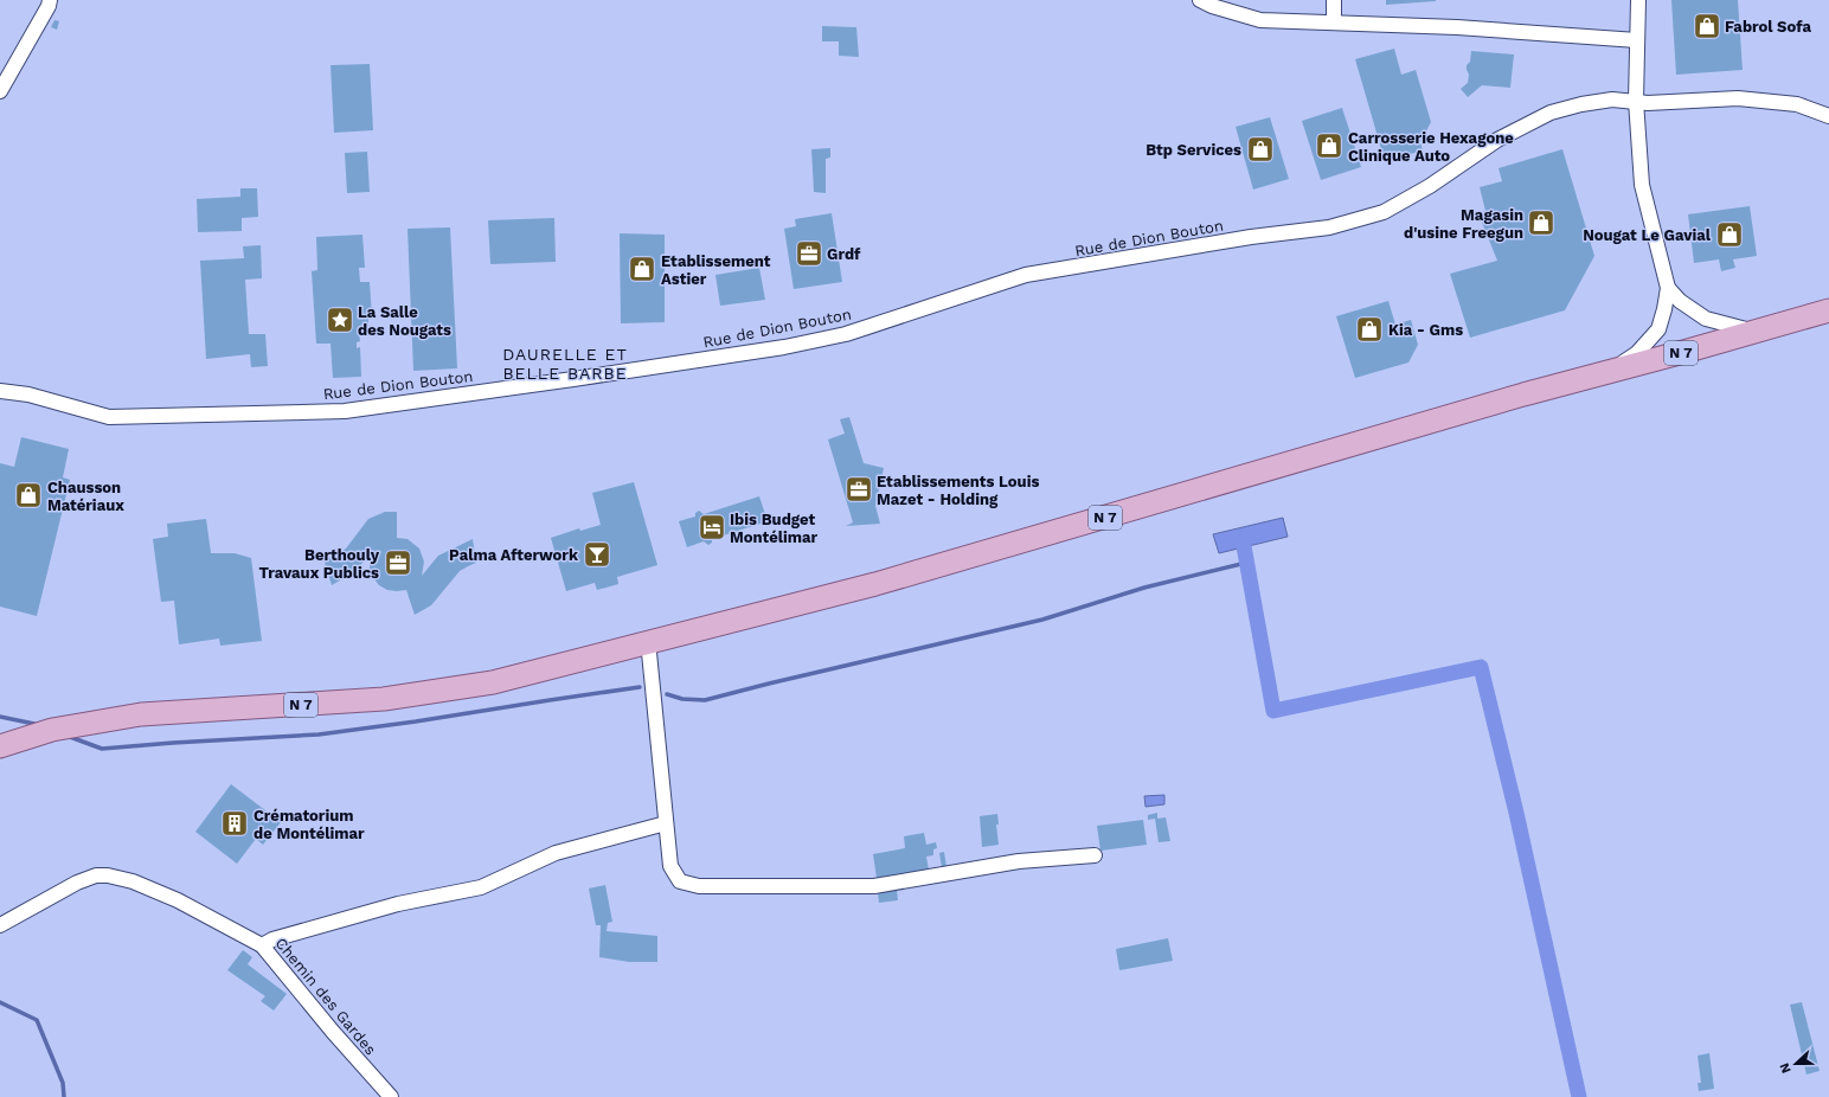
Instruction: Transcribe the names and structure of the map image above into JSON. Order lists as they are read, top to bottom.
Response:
{
  "streets": {
    "main road": ["N 7"],
    "street": ["Rue de Dion Bouton", "Chemin des Gardes"]
  },
  "districts": ["DAURELLE ET BELLE BARBE"],
  "places": {
    "shop": [
      "Fabrol Sofa",
      "Carrosserie Hexagone Clinique Auto",
      "Btp Services",
      "Magasin d'usine Freegun",
      "Nougat Le Gavial",
      "Etablissement Astier",
      "Kia - Gms",
      "Chausson Matériaux"
    ],
    "office": ["Grdf", "Etablissements Louis Mazet - Holding", "Berthouly Travaux Publics"],
    "place": ["La Salle des Nougats"],
    "hotel": ["Ibis Budget Montélimar"],
    "bar": ["Palma Afterwork"],
    "building": ["Crématorium de Montélimar"]
  },
  "north": "left"
}
